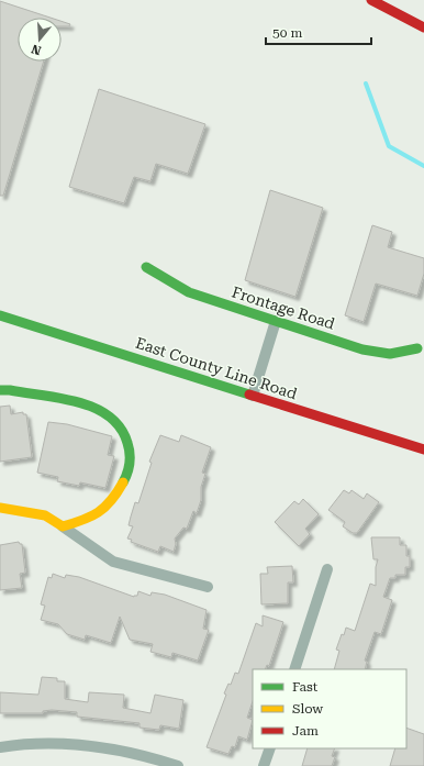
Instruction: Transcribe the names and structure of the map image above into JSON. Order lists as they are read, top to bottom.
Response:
{
  "streets": {
    "main road": ["Frontage Road", "East County Line Road"]
  },
  "legend": ["Fast", "Slow", "Jam"],
  "scale_bar": "50 m",
  "north": "bottom"
}
